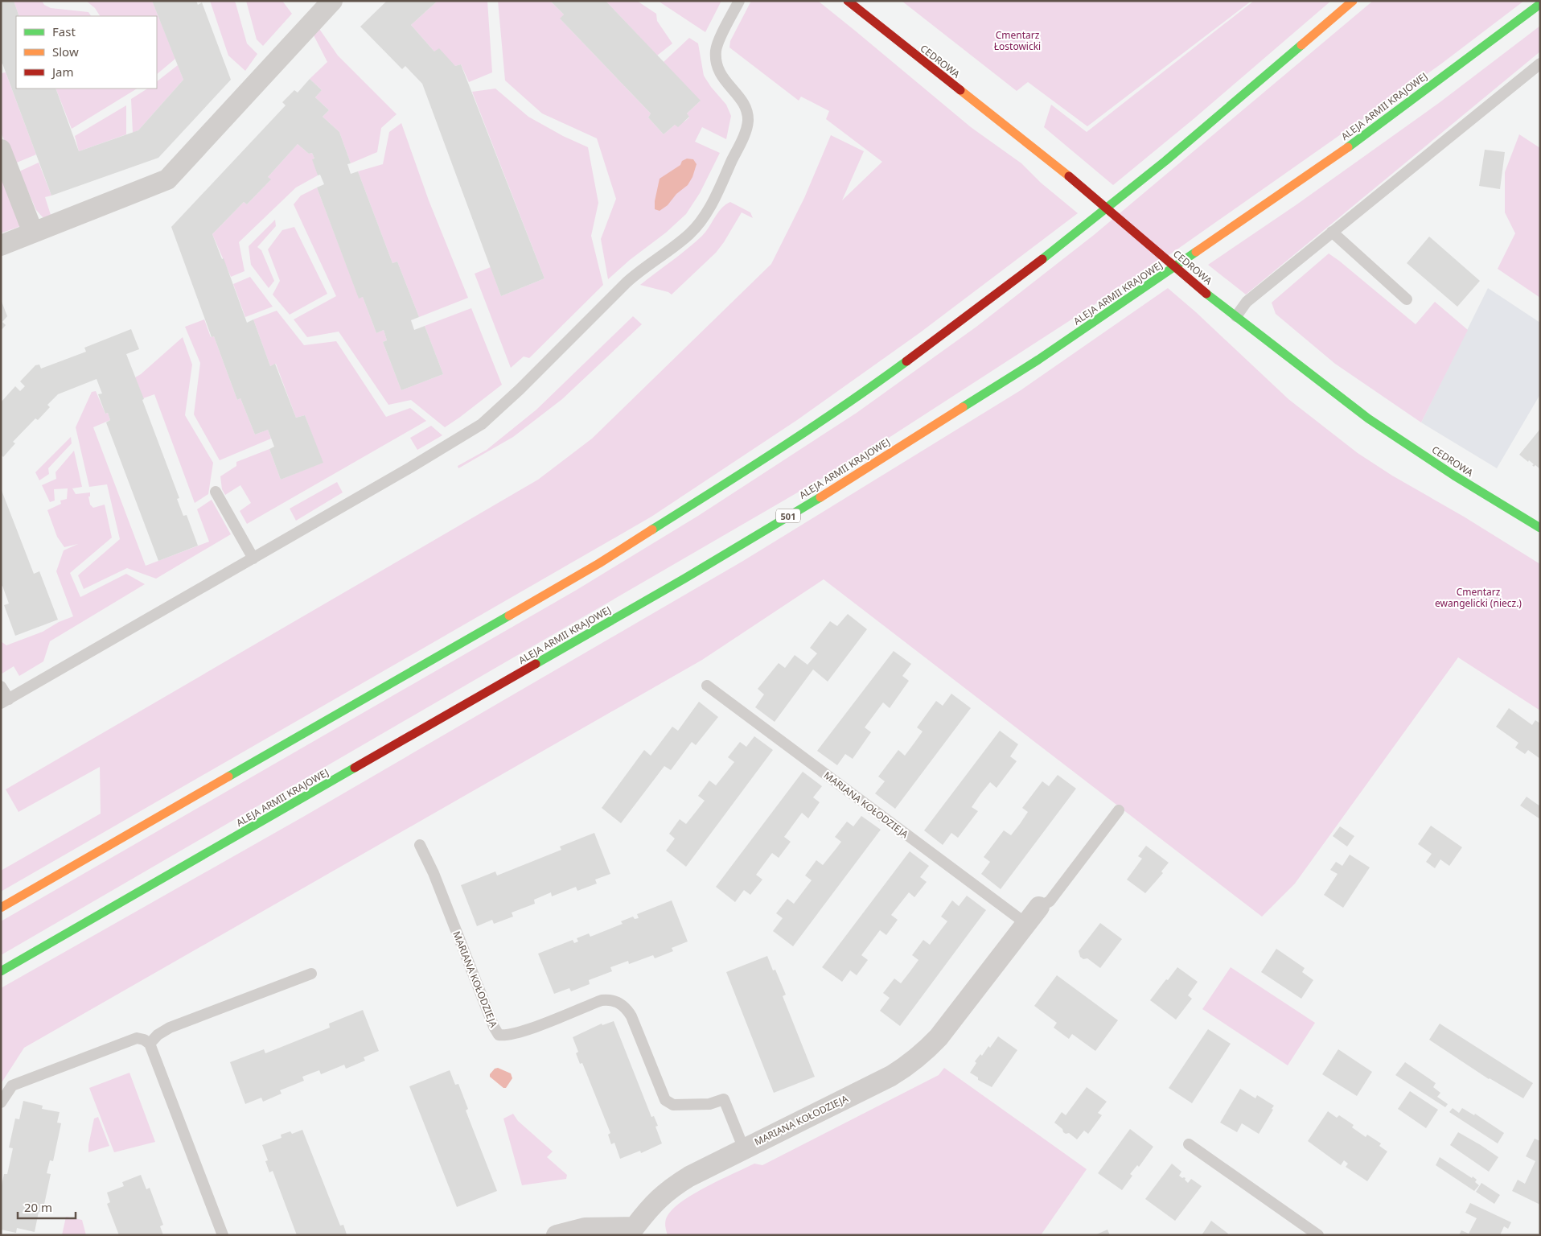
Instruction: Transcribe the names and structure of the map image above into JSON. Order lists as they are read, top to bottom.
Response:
{
  "streets": {
    "main road": ["CEDROWA", "ALEJA ARMII KRAJOWEJ", "501"],
    "street": ["MARIANA KOŁODZIEJA"]
  },
  "parks": ["Cmentarz Łostowicki", "Cmentarz ewangelicki (niecz.)"],
  "legend": ["Fast", "Slow", "Jam"],
  "scale_bar": "20 m"
}
